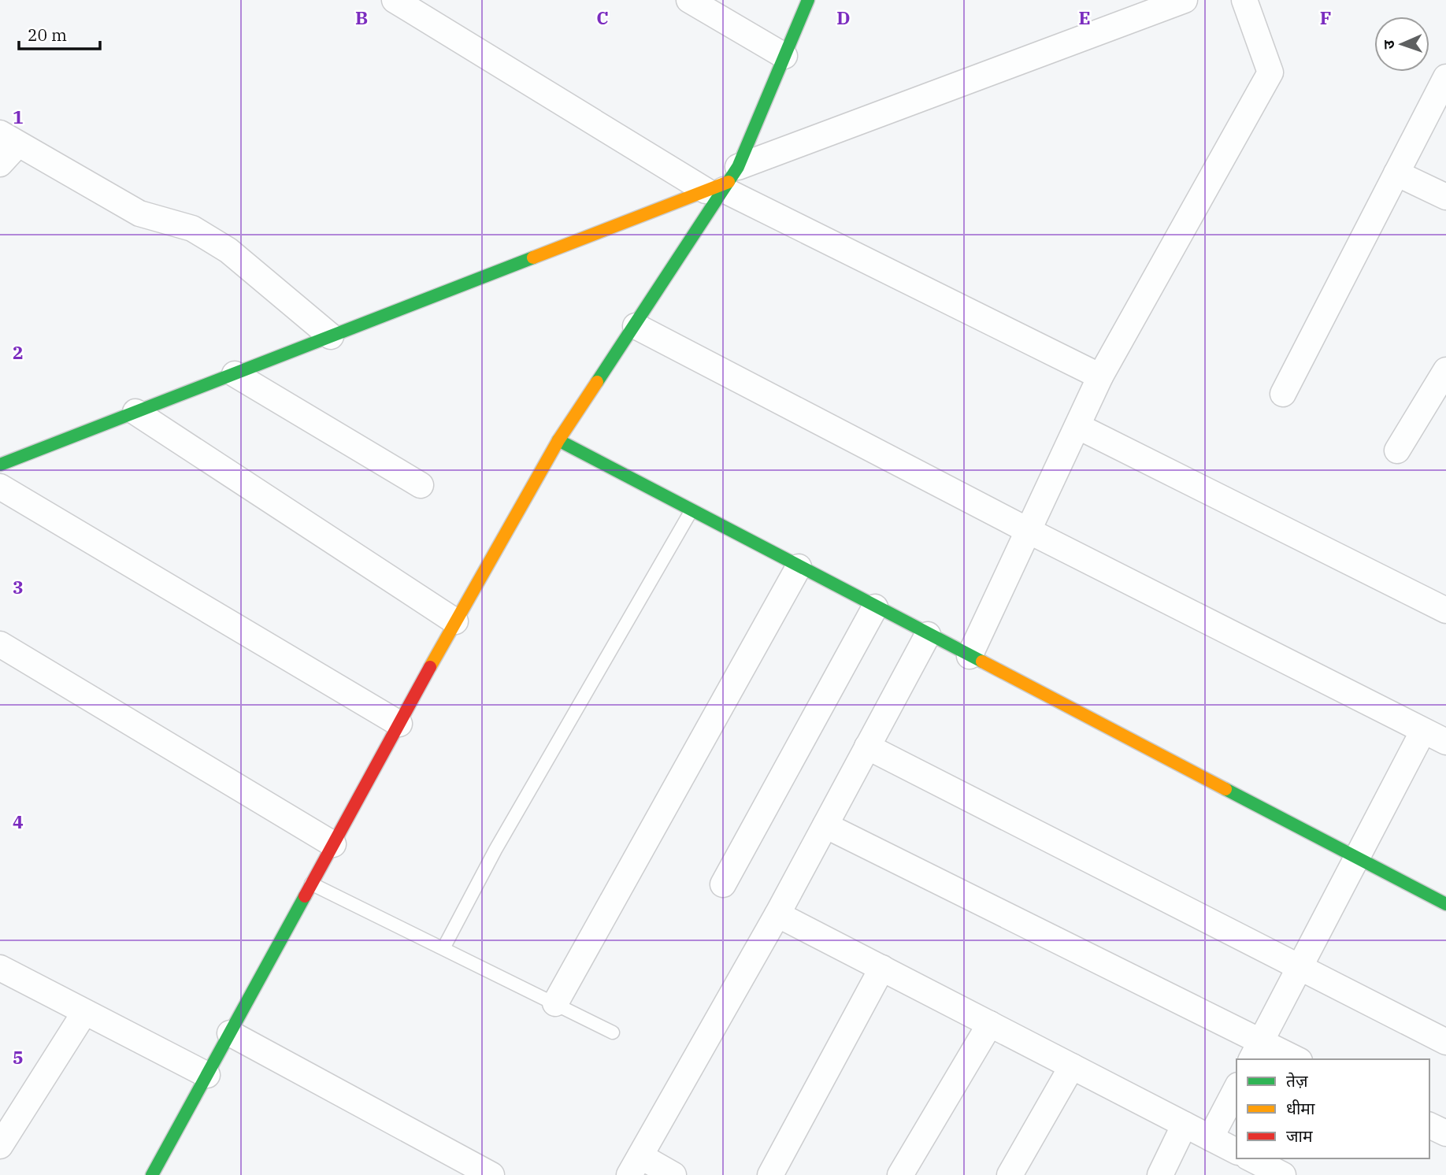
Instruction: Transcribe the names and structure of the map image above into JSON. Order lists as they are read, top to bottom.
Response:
{
  "legend": ["तेज़", "धीमा", "जाम"],
  "scale_bar": "20 m",
  "north": "left",
  "grid": {
    "columns": [
      "B",
      "C",
      "D",
      "E",
      "F"
    ],
    "rows": [
      "1",
      "2",
      "3",
      "4",
      "5"
    ]
  }
}
